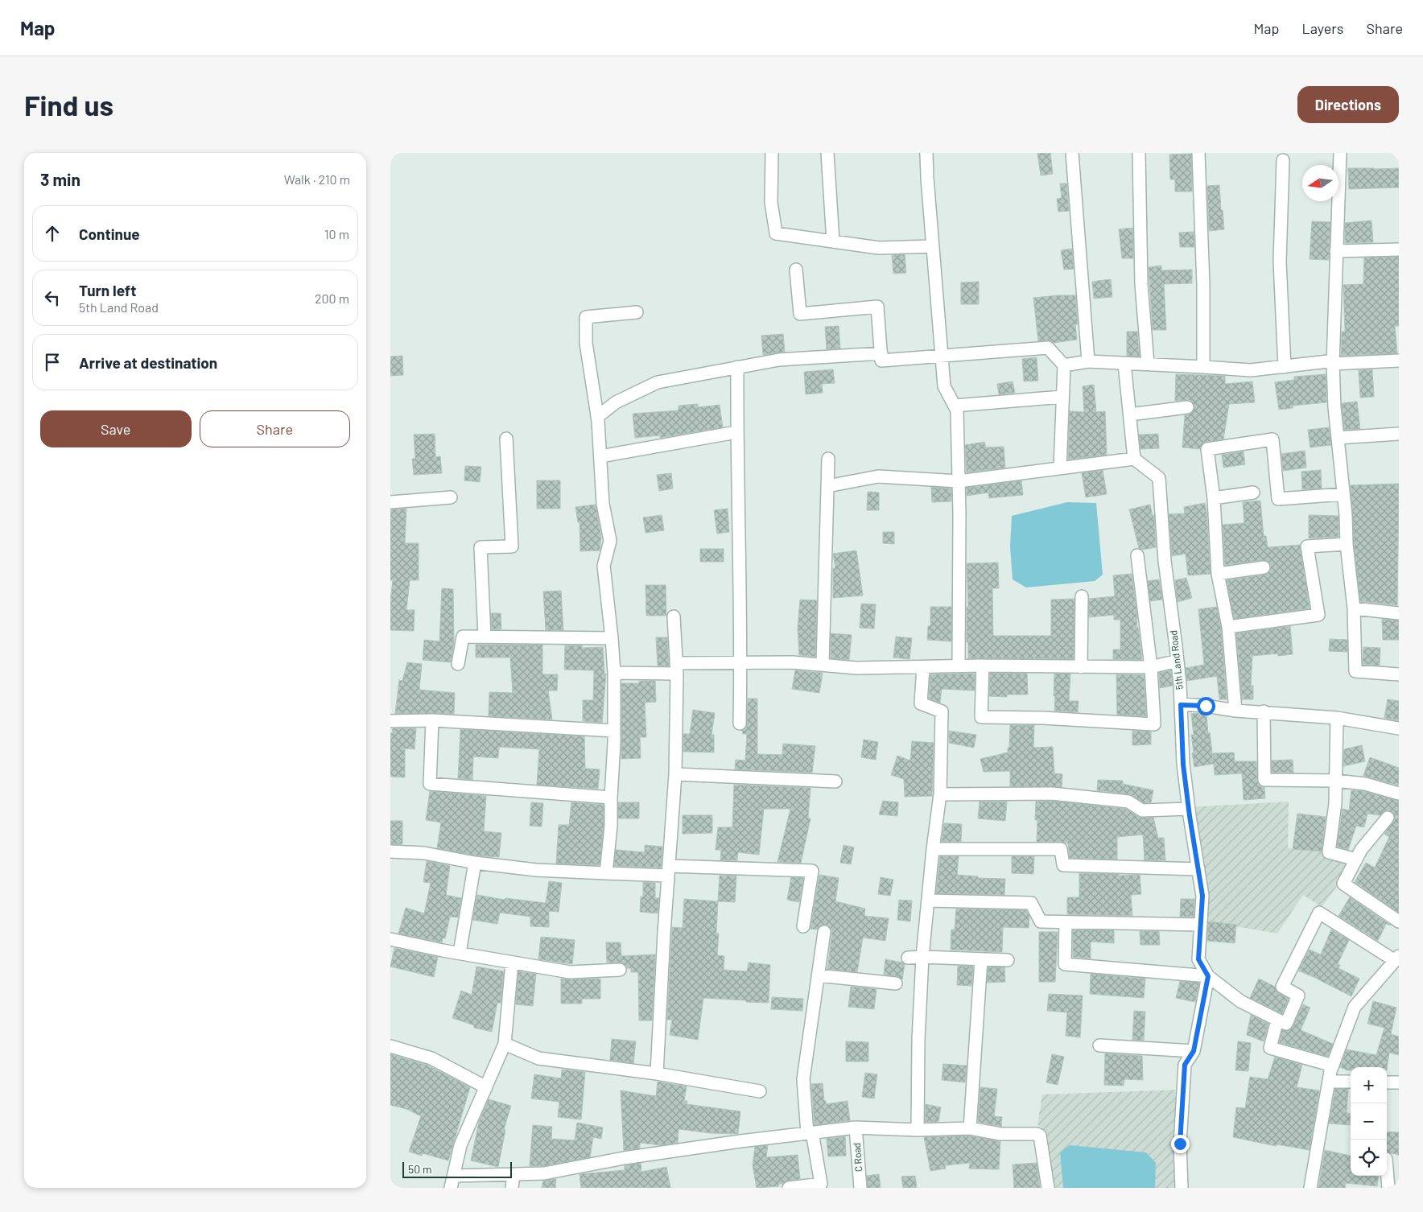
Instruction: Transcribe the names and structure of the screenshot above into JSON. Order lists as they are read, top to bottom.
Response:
{
  "streets": {
    "street": ["5th Land Road", "C Road"]
  },
  "scale_bar": "50 m",
  "north": "left",
  "page": {
    "header": "Map",
    "nav": ["Map", "Layers", "Share"],
    "buttons": [
      "Directions",
      ["Save", "Share"]
    ],
    "title": "Find us",
    "heading": ["3 min", "Walk · 210 m"],
    "list": [
      ["Continue", "10 m"],
      ["Turn left", "5th Land Road", "200 m"],
      "Arrive at destination"
    ],
    "map_buttons": ["+", "−"],
    "scale": "50 m"
  }
}
